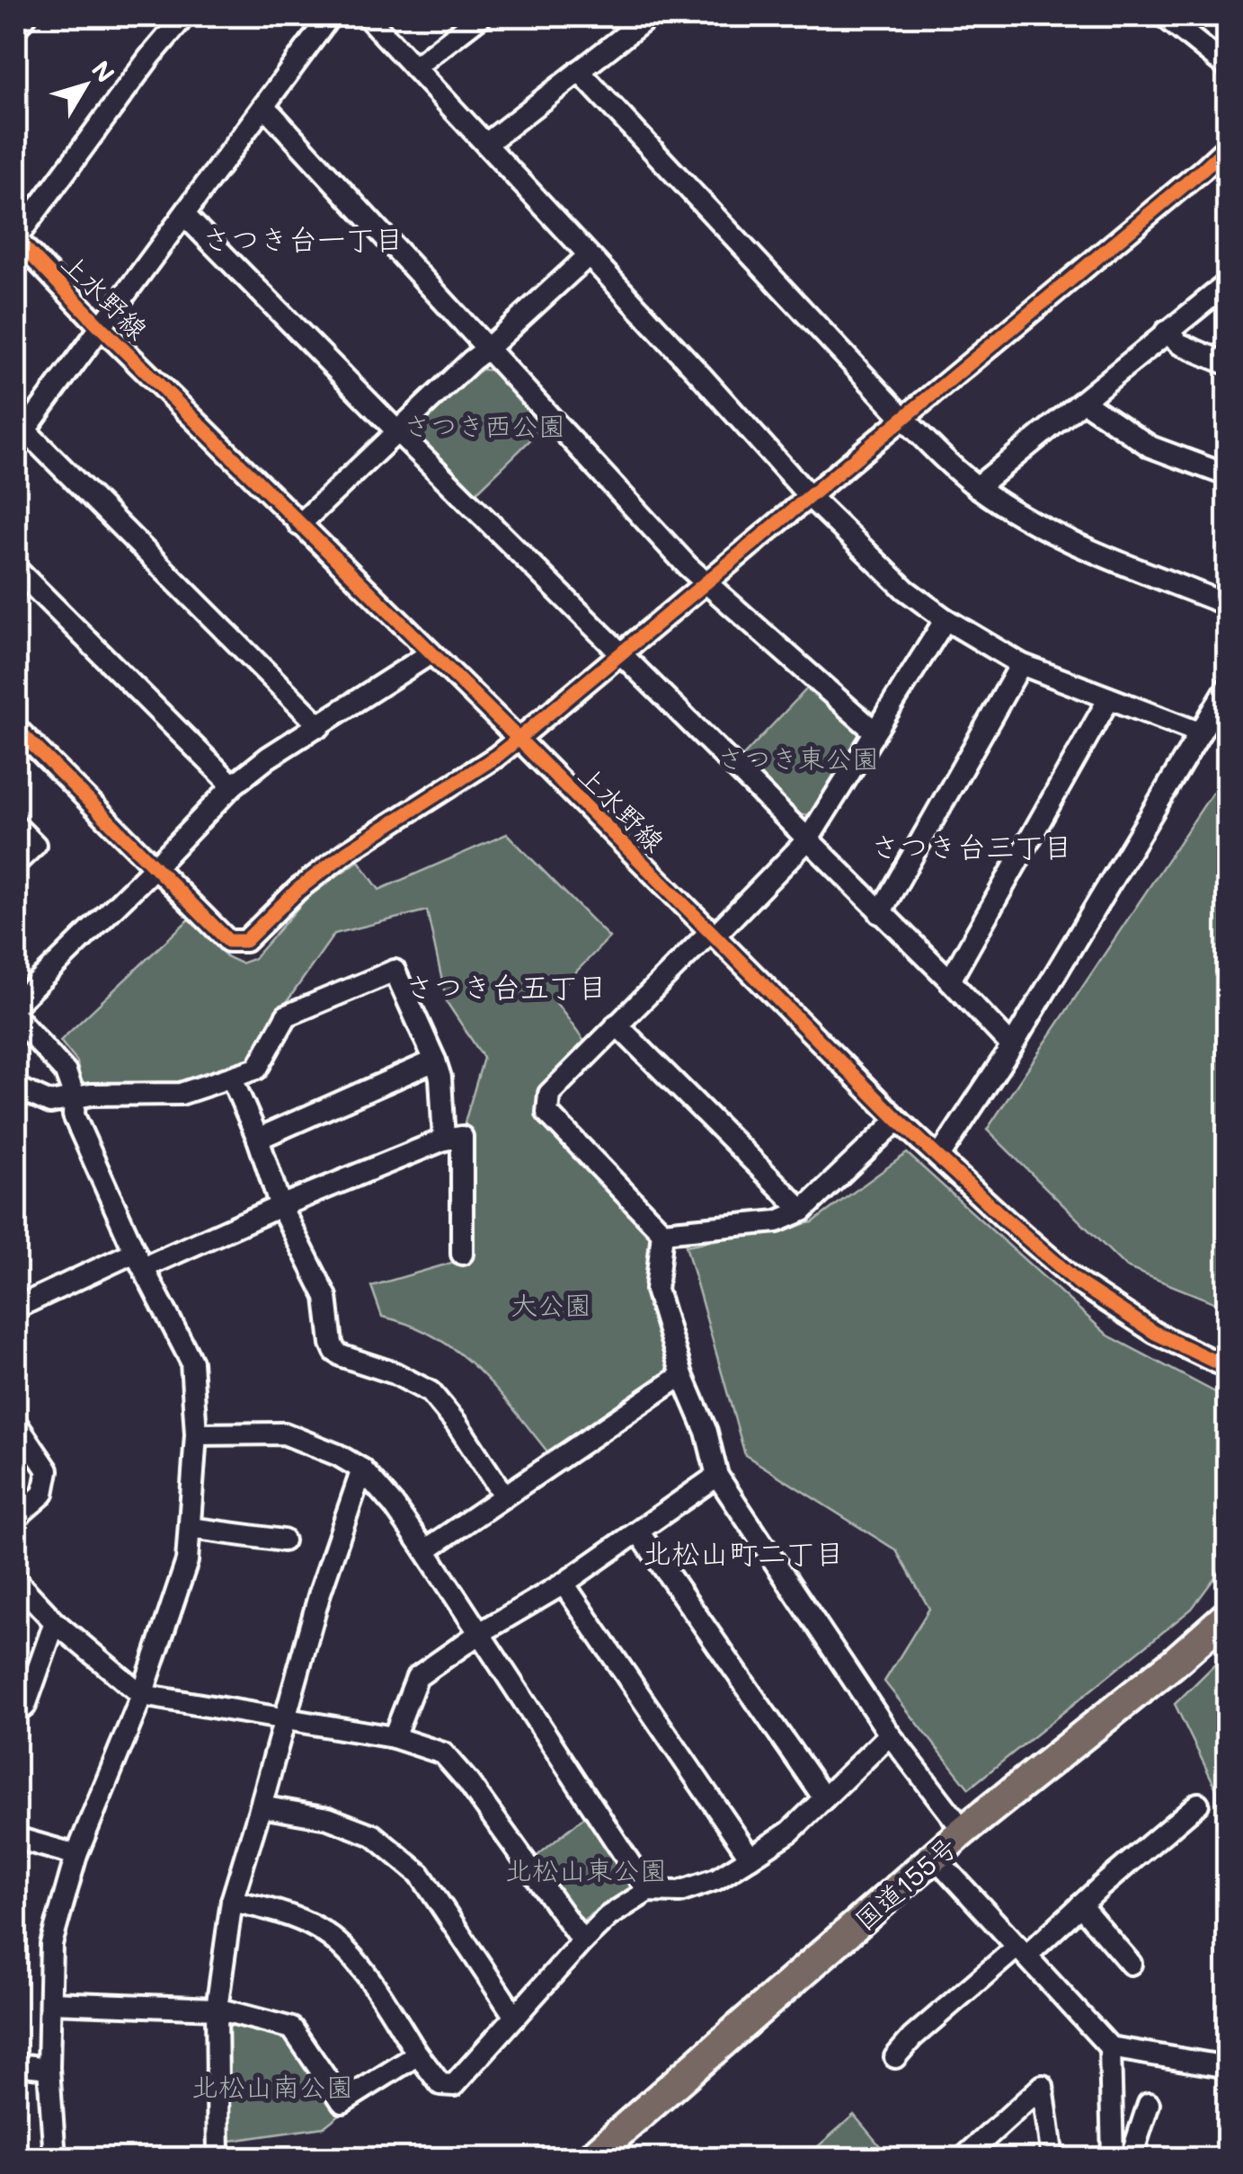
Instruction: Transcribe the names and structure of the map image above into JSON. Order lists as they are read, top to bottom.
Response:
{
  "streets": {
    "highway": ["国道155号"],
    "street": ["上水野線"]
  },
  "districts": [
    "さつき台一丁目",
    "さつき台三丁目",
    "さつき台五丁目",
    "北松山町二丁目"
  ],
  "parks": [
    "さつき西公園",
    "さつき東公園",
    "大公園",
    "北松山東公園",
    "北松山南公園"
  ],
  "north": "top right"
}
